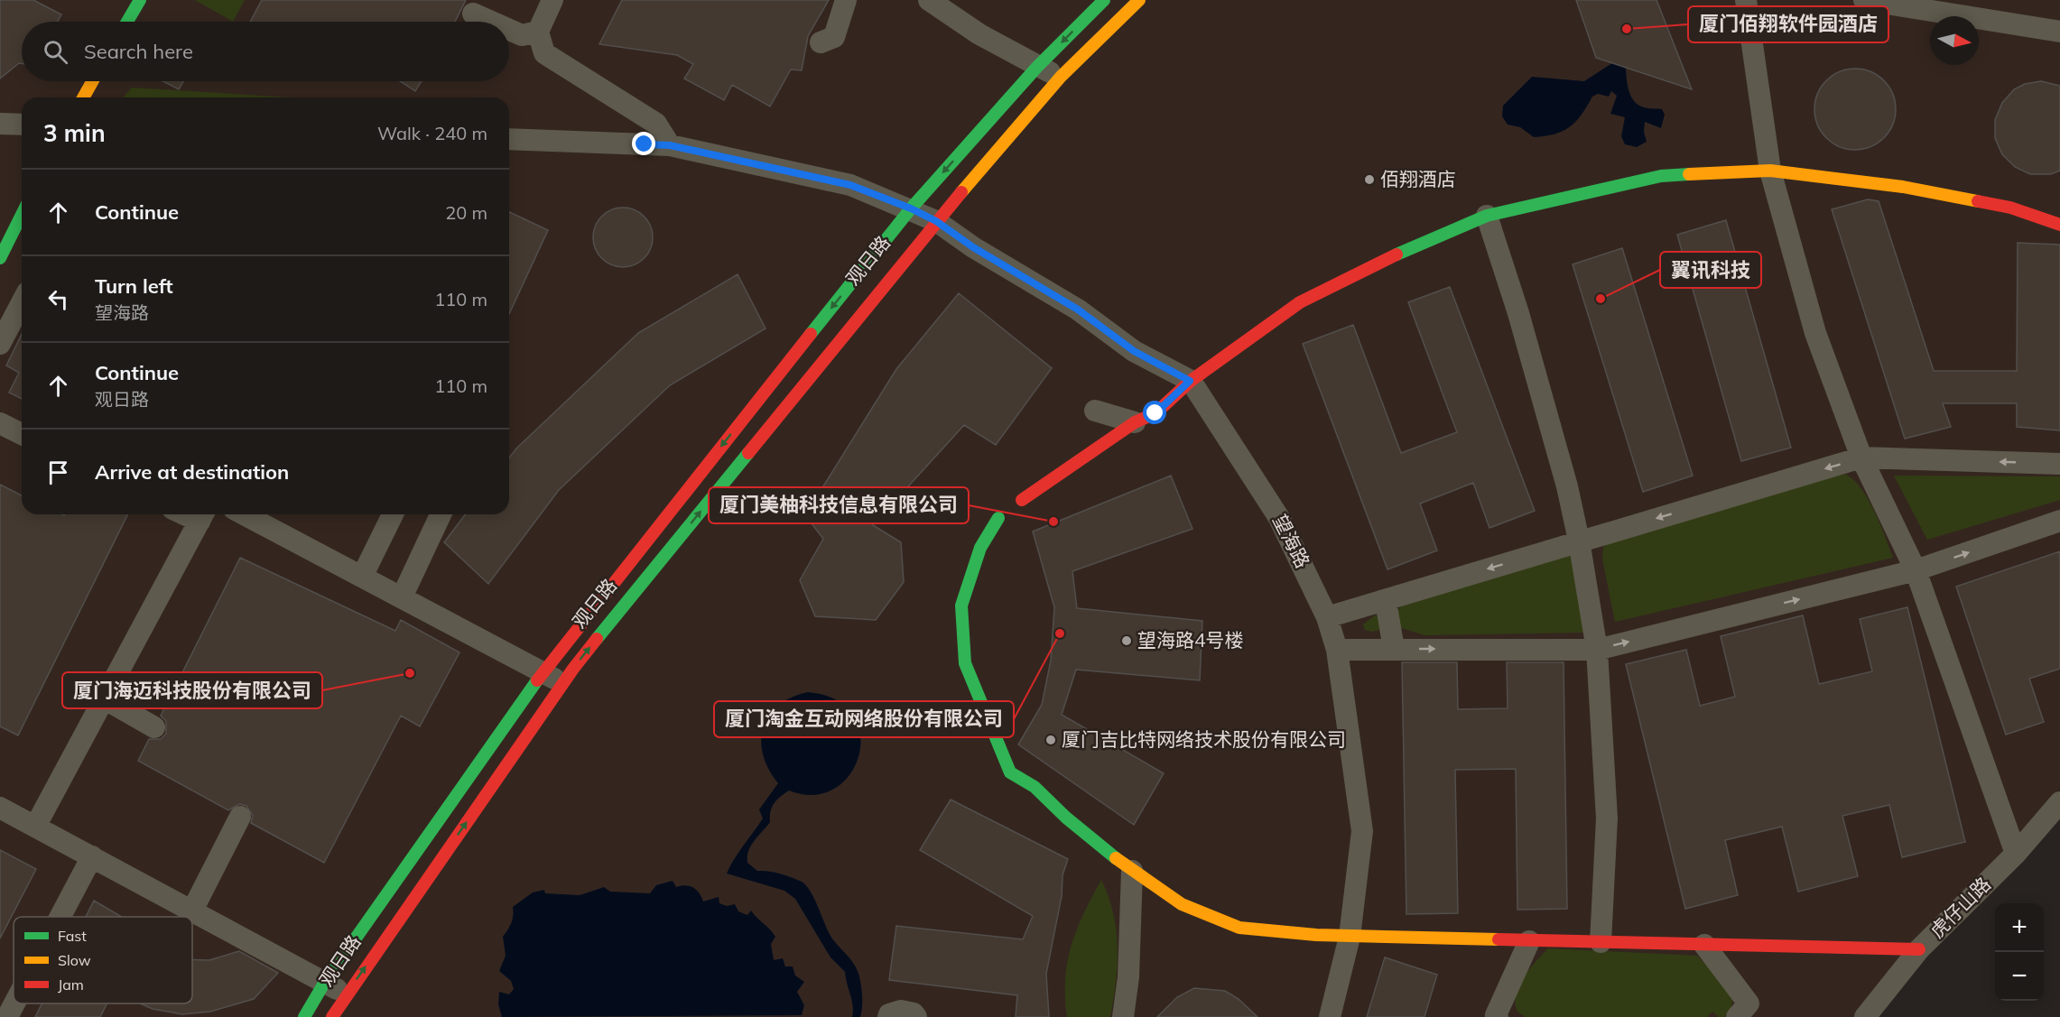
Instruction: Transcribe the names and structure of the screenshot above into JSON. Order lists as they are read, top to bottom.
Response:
{
  "streets": {
    "street": ["观日路", "望海路", "虎仔山路"]
  },
  "crossings": [
    ["观日路", "望海路"]
  ],
  "places": [
    "厦门佰翔软件园酒店",
    "佰翔酒店",
    "翼讯科技",
    "厦门美柚科技信息有限公司",
    "厦门淘金互动网络股份有限公司",
    "望海路4号楼",
    "厦门海迈科技股份有限公司",
    "厦门吉比特网络技术股份有限公司"
  ],
  "legend": ["Fast", "Slow", "Jam"],
  "north": "right",
  "page": {
    "search": "Search here",
    "heading": ["3 min", "Walk · 240 m"],
    "list": [
      ["Continue", "20 m"],
      ["Turn left", "望海路", "110 m"],
      ["Continue", "观日路", "110 m"],
      "Arrive at destination"
    ],
    "map_buttons": ["+", "−"]
  }
}
